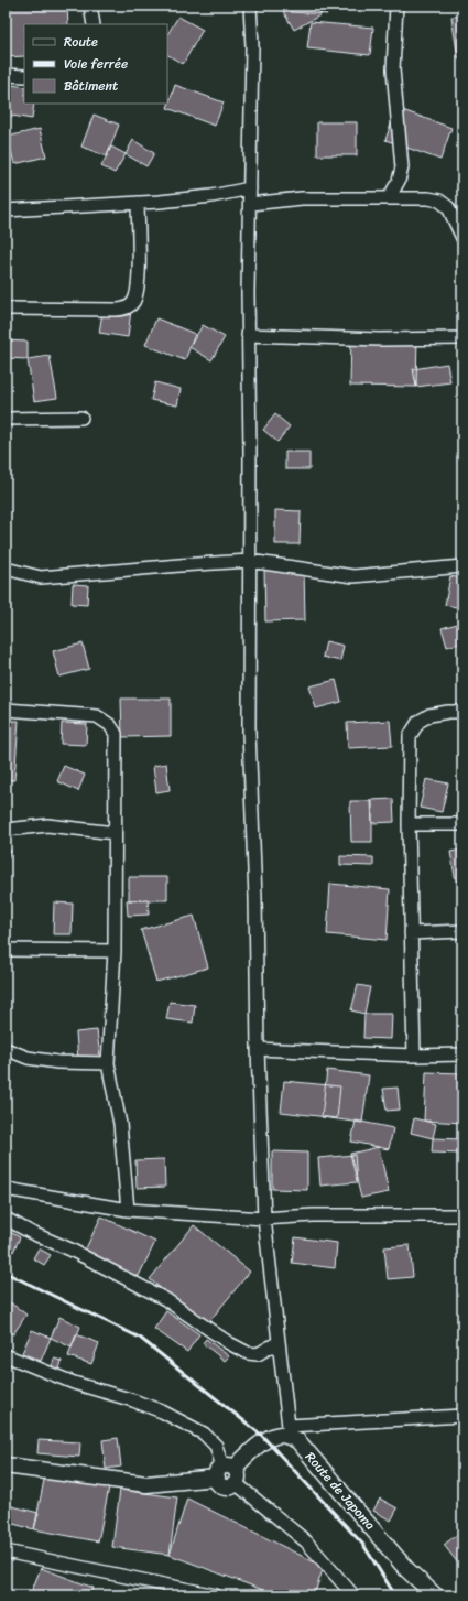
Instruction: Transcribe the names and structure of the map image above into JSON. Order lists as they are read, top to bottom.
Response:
{
  "streets": {
    "street": ["Route de Japoma"]
  },
  "legend": ["Route", "Voie ferrée", "Bâtiment"]
}
